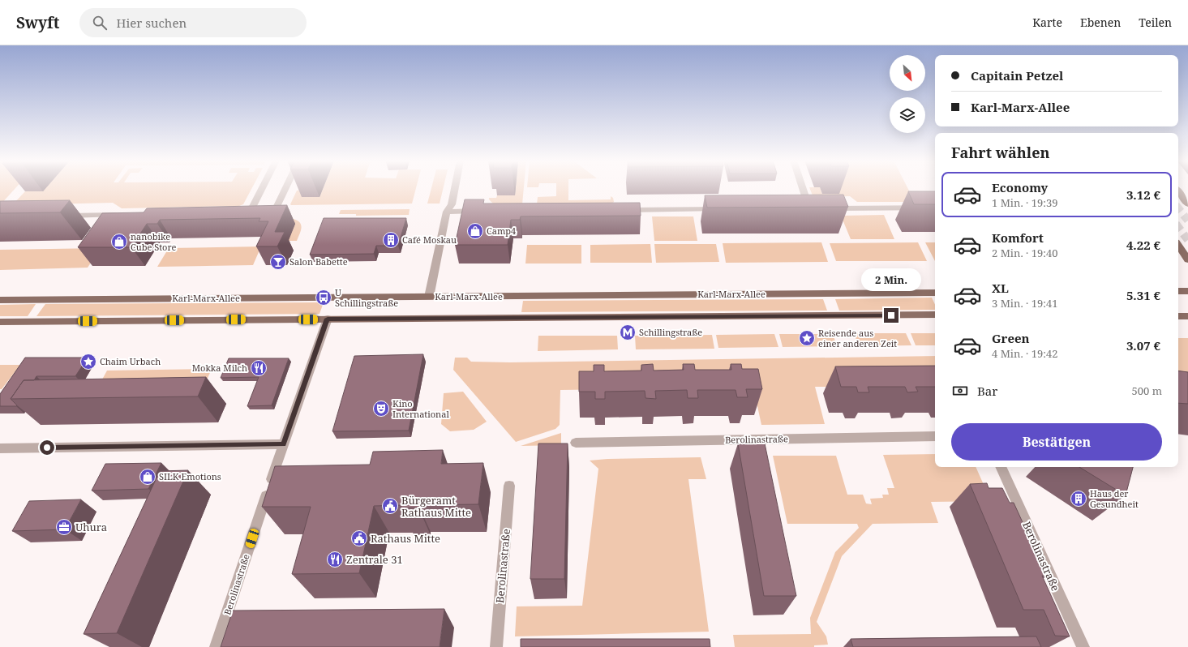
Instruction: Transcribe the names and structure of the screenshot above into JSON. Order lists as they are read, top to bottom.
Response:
{
  "streets": {
    "main road": ["Karl-Marx-Allee"],
    "street": ["Berolinastraße"]
  },
  "places": {
    "shop": ["Camp4", "nanobike Cube Store", "SILK Emotions"],
    "building": ["Café Moskau", "Haus der Gesundheit"],
    "bar": ["Salon Babette"],
    "bus stop": ["U Schillingstraße"],
    "metro station": ["Schillingstraße"],
    "place": ["Reisende aus einer anderen Zeit", "Chaim Urbach"],
    "restaurant": ["Mokka Milch", "Zentrale 31"],
    "theatre": ["Kino International"],
    "public building": ["Bürgeramt Rathaus Mitte", "Rathaus Mitte"],
    "office": ["Uhura"]
  },
  "north": "bottom right",
  "page": {
    "header": "Swyft",
    "search": "Hier suchen",
    "nav": ["Karte", "Ebenen", "Teilen"],
    "banner": ["Capitain Petzel", "Karl-Marx-Allee"],
    "heading": "Fahrt wählen",
    "list": [
      {
        "name": "Economy",
        "note": "1 Min. · 19:39",
        "value": "3.12 €"
      },
      {
        "name": "Komfort",
        "note": "2 Min. · 19:40",
        "value": "4.22 €"
      },
      {
        "name": "XL",
        "note": "3 Min. · 19:41",
        "value": "5.31 €"
      },
      {
        "name": "Green",
        "note": "4 Min. · 19:42",
        "value": "3.07 €"
      }
    ],
    "bubble": "2 Min.",
    "pay": ["Bar", "500 m"],
    "buttons": "Bestätigen"
  }
}
